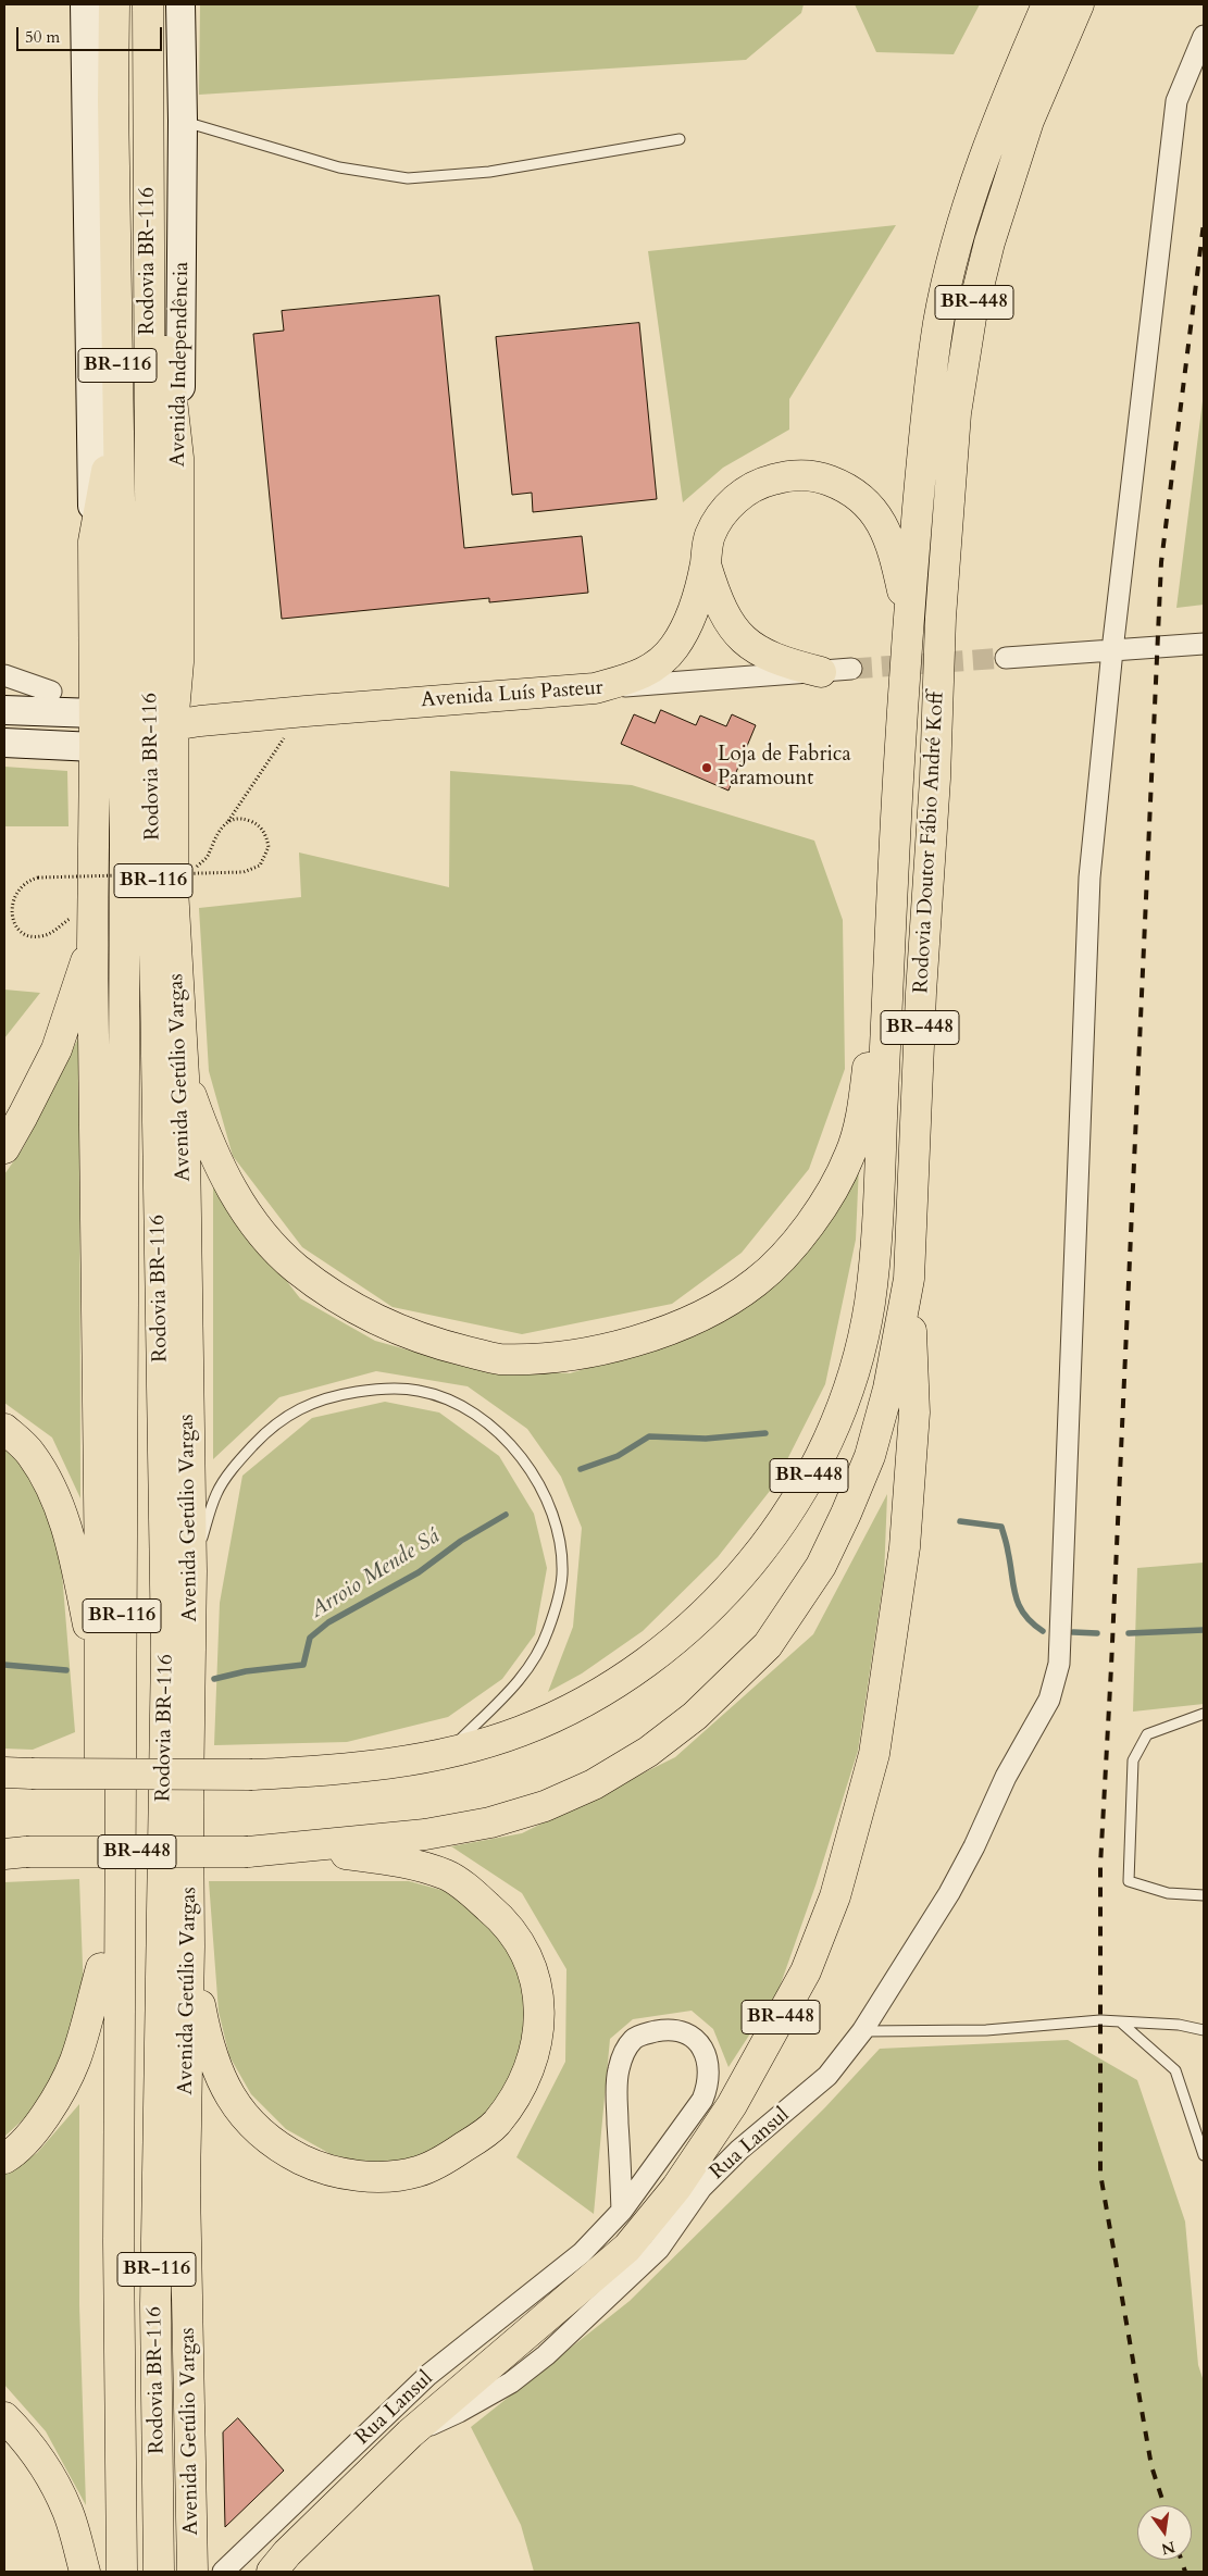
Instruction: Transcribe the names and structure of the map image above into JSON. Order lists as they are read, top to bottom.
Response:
{
  "streets": {
    "highway": [
      "Rodovia BR-116",
      "BR-448",
      "Avenida Independência",
      "BR-116",
      "Avenida Luís Pasteur",
      "Rodovia Doutor Fábio André Koff",
      "Avenida Getúlio Vargas"
    ],
    "street": ["Rua Lansul"]
  },
  "crossings": [
    ["Rodovia BR-116", "BR-116"],
    ["BR-448", "Rodovia Doutor Fábio André Koff"],
    ["BR-448", "Rua Lansul"],
    ["Avenida Independência", "BR-116"],
    ["Avenida Independência", "Avenida Luís Pasteur"],
    ["Avenida Independência", "Avenida Getúlio Vargas"],
    ["BR-116", "Avenida Getúlio Vargas"],
    ["Avenida Luís Pasteur", "Avenida Getúlio Vargas"]
  ],
  "water": ["Arroio Mende Sá"],
  "places": ["Loja de Fabrica Paramount"],
  "scale_bar": "50 m",
  "north": "bottom"
}
